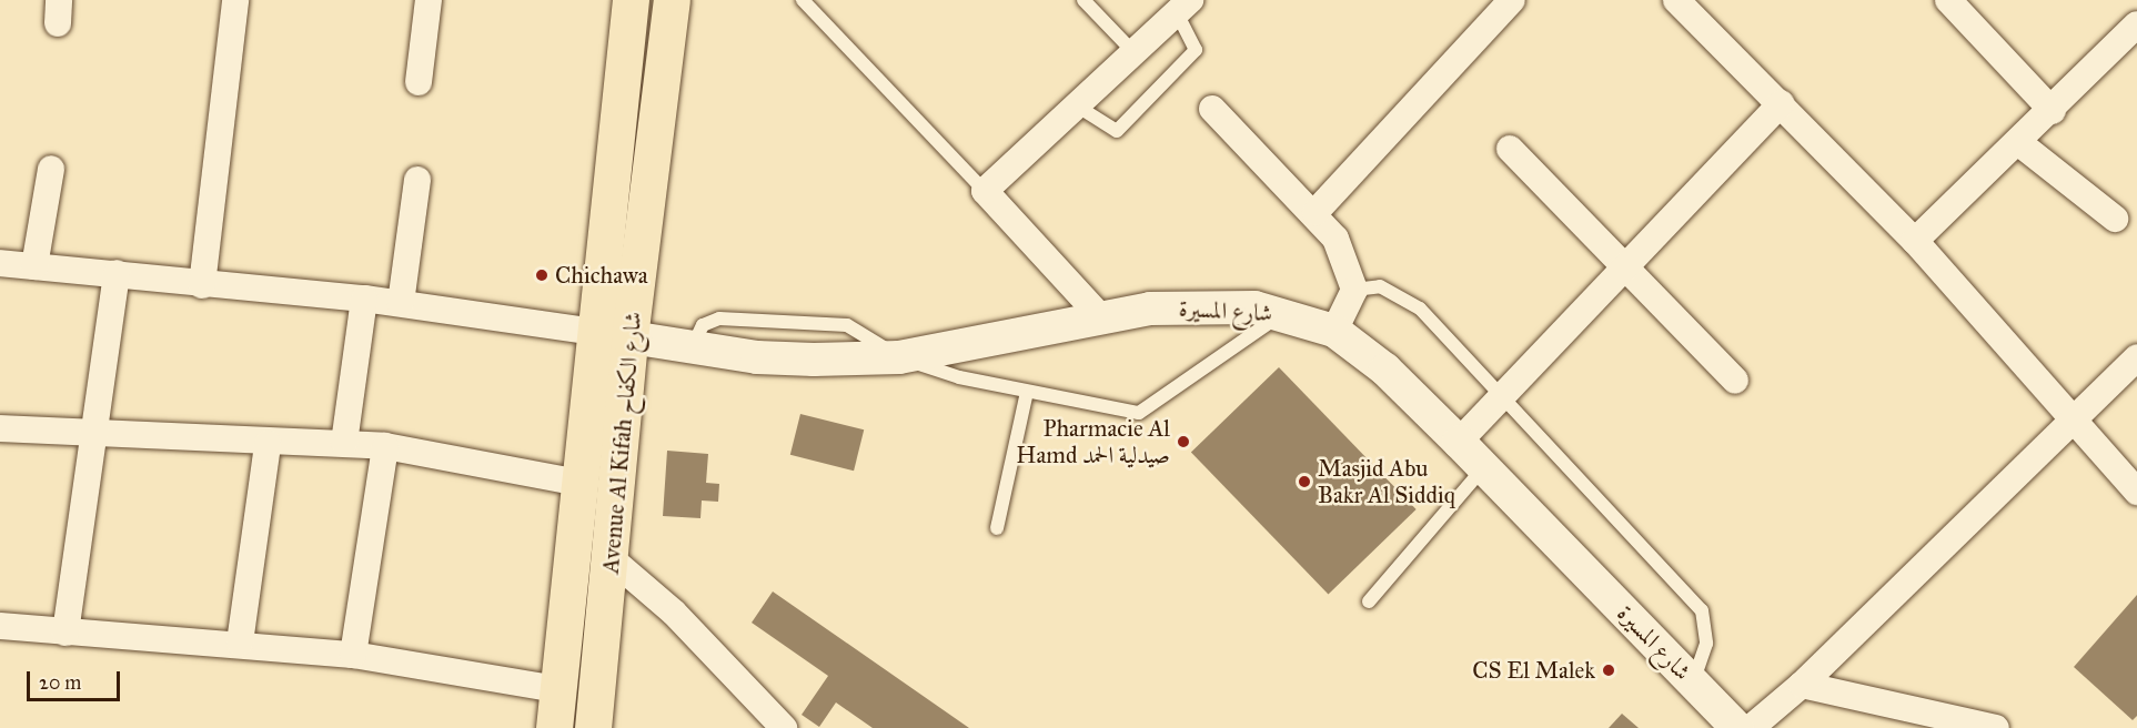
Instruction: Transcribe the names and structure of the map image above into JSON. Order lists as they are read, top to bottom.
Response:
{
  "streets": {
    "main road": ["Avenue Al Kifah شارع الكفاح"],
    "street": ["شارع المسيرة"]
  },
  "crossings": [
    ["شارع المسيرة", "Avenue Al Kifah شارع الكفاح"]
  ],
  "places": [
    "Chichawa",
    "Pharmacie Al Hamd صيدلية الحمد",
    "Masjid Abu Bakr Al Siddiq",
    "CS El Malek"
  ],
  "scale_bar": "20 m"
}
